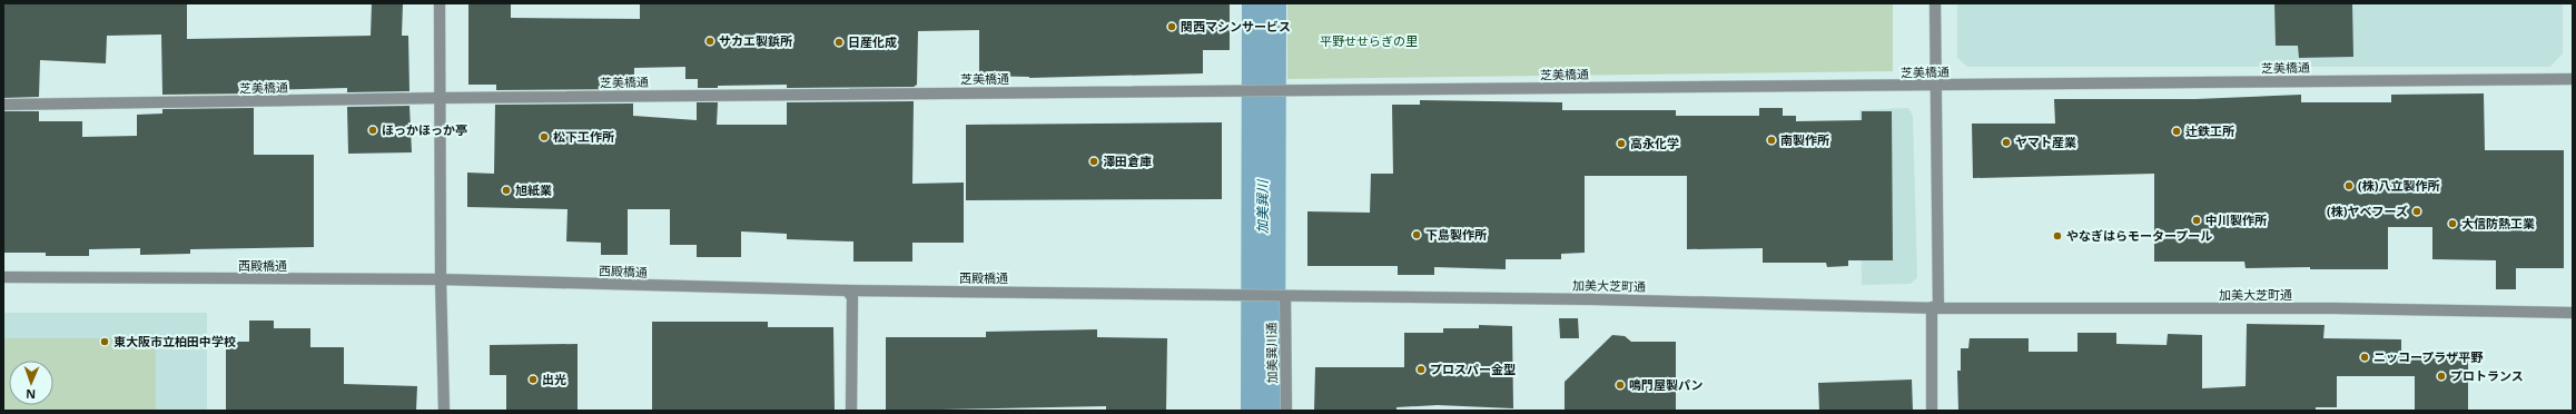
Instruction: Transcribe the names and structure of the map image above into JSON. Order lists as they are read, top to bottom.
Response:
{
  "streets": {
    "street": [
      "芝美橋通",
      "西殿橋通",
      "加美大芝町通",
      "加美巽川通"
    ]
  },
  "crossings": [
    ["西殿橋通", "加美大芝町通"],
    ["加美大芝町通", "加美巽川通"]
  ],
  "water": ["加美巽川"],
  "parks": ["平野せせらぎの里"],
  "places": [
    "関西マシンサービス",
    "サカエ製鋲所",
    "日産化成",
    "ほっかほっか亭",
    "辻鉄工所",
    "松下工作所",
    "南製作所",
    "ヤマト産業",
    "高永化学",
    "澤田倉庫",
    "(株)八立製作所",
    "旭紙業",
    "(株)ヤベフーズ",
    "中川製作所",
    "大信防熱工業",
    "下島製作所",
    "やなぎはらモータープール",
    "東大阪市立柏田中学校",
    "ニッコープラザ平野",
    "プロスパー金型",
    "プロトランス",
    "出光",
    "鳴門屋製パン"
  ],
  "north": "bottom"
}
